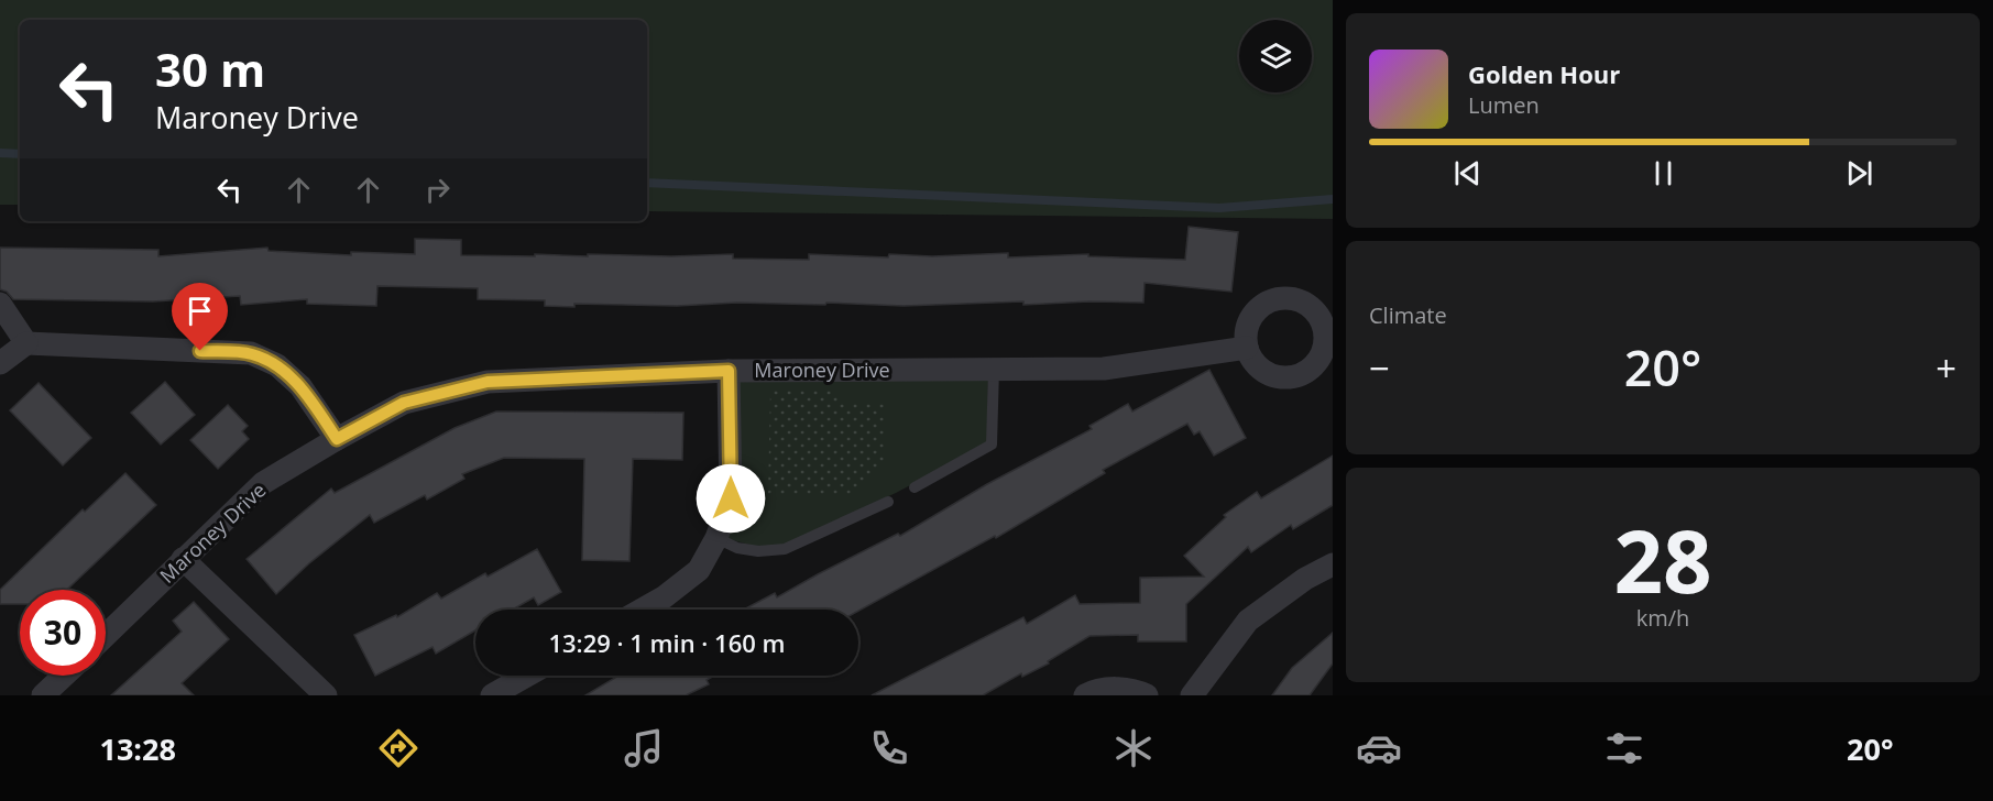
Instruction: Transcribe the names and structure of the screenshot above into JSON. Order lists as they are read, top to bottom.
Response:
{
  "streets": {
    "street": ["Maroney Drive"]
  },
  "page": {
    "turn": ["30 m", "Maroney Drive"],
    "song": ["Golden Hour", "Lumen"],
    "tile": [
      "Climate",
      ["28", "km/h"]
    ],
    "heat": ["−", "20°", "+"],
    "limit": "30",
    "trip": "13:29 · 1 min · 160 m",
    "tabs": ["13:28", "20°"]
  }
}
